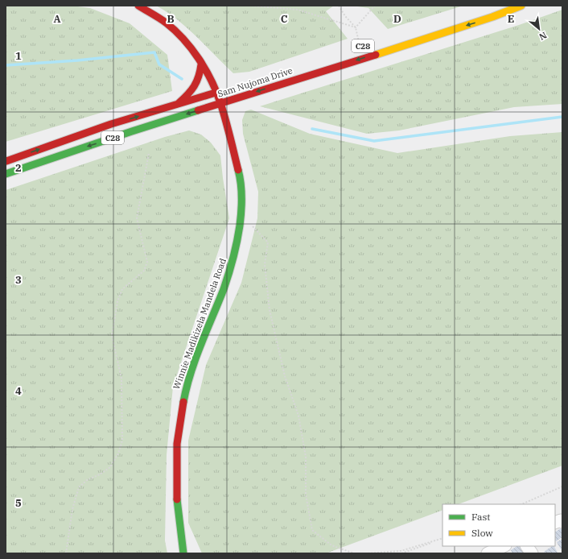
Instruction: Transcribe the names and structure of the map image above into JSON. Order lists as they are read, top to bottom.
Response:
{
  "streets": {
    "main road": ["C28", "Sam Nujoma Drive", "Winnie Madikizela Mandela Road"]
  },
  "crossings": [
    ["Sam Nujoma Drive", "Winnie Madikizela Mandela Road"]
  ],
  "legend": ["Fast", "Slow"],
  "north": "bottom right",
  "grid": {
    "columns": [
      "A",
      "B",
      "C",
      "D",
      "E"
    ],
    "rows": [
      "1",
      "2",
      "3",
      "4",
      "5"
    ]
  }
}
